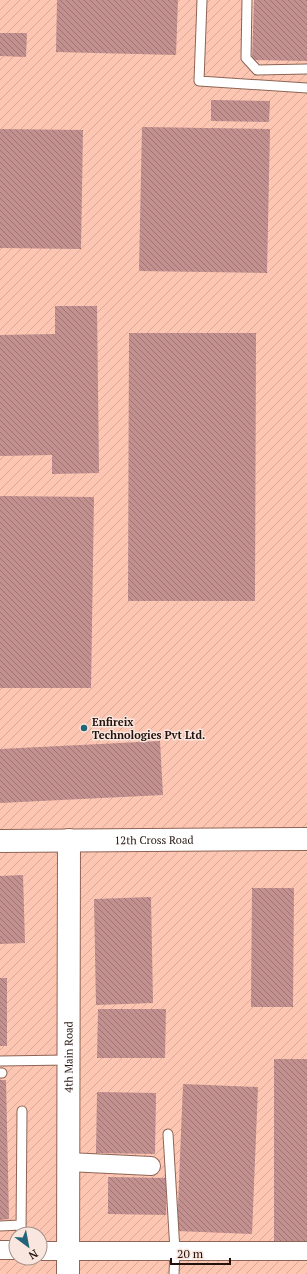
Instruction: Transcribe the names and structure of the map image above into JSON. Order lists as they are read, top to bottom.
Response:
{
  "streets": {
    "street": ["12th Cross Road", "4th Main Road"]
  },
  "crossings": [
    ["12th Cross Road", "4th Main Road"]
  ],
  "places": ["Enfireix Technologies Pvt Ltd."],
  "scale_bar": "20 m",
  "north": "bottom right"
}
